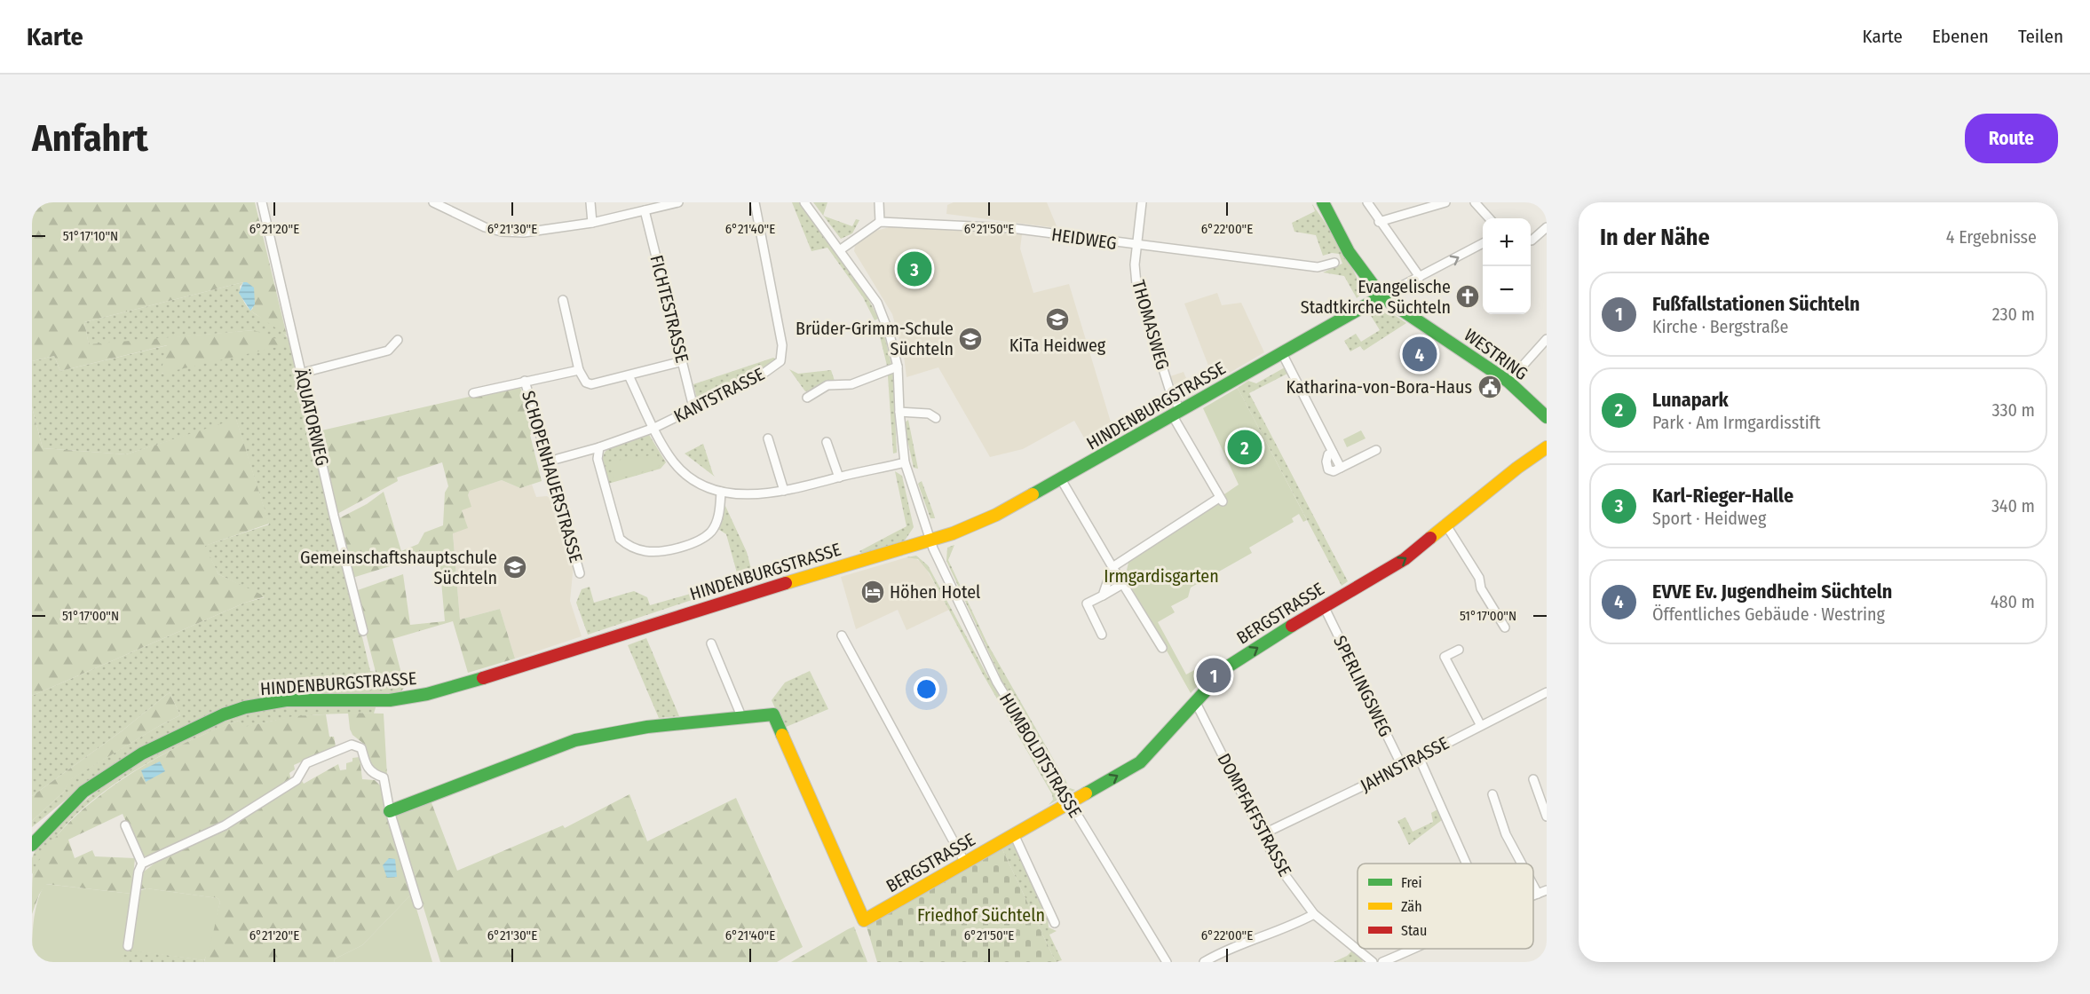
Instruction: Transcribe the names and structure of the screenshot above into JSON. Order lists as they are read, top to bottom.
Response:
{
  "streets": {
    "main road": ["WESTRING", "HINDENBURGSTRASSE", "BERGSTRASSE"],
    "street": [
      "HEIDWEG",
      "FICHTESTRASSE",
      "THOMASWEG",
      "KANTSTRASSE",
      "ÄQUATORWEG",
      "SCHOPENHAUERSTRASSE",
      "SPERLINGSWEG",
      "HUMBOLDTSTRASSE",
      "JAHNSTRASSE",
      "DOMPFAFFSTRASSE"
    ]
  },
  "crossings": [
    ["HEIDWEG", "THOMASWEG"],
    ["FICHTESTRASSE", "KANTSTRASSE"],
    ["THOMASWEG", "HINDENBURGSTRASSE"],
    ["WESTRING", "HINDENBURGSTRASSE"],
    ["HINDENBURGSTRASSE", "HUMBOLDTSTRASSE"],
    ["BERGSTRASSE", "SPERLINGSWEG"],
    ["BERGSTRASSE", "HUMBOLDTSTRASSE"],
    ["BERGSTRASSE", "DOMPFAFFSTRASSE"],
    ["SPERLINGSWEG", "JAHNSTRASSE"],
    ["JAHNSTRASSE", "DOMPFAFFSTRASSE"]
  ],
  "one_way": ["BERGSTRASSE"],
  "parks": ["Irmgardisgarten", "Friedhof Süchteln"],
  "places": {
    "church": ["Evangelische Stadtkirche Süchteln"],
    "school or university": ["KiTa Heidweg", "Brüder-Grimm-Schule Süchteln", "Gemeinschaftshauptschule Süchteln"],
    "public building": ["Katharina-von-Bora-Haus"],
    "hotel": ["Höhen Hotel"]
  },
  "legend": ["Frei", "Zäh", "Stau"],
  "page": {
    "header": "Karte",
    "nav": ["Karte", "Ebenen", "Teilen"],
    "buttons": "Route",
    "title": "Anfahrt",
    "heading": ["In der Nähe", "4 Ergebnisse"],
    "map_buttons": ["+", "−"],
    "pins": [
      "3",
      "4",
      "2",
      "1"
    ],
    "list": [
      {
        "mark": "1",
        "name": "Fußfallstationen Süchteln",
        "note": "Kirche · Bergstraße",
        "value": "230 m"
      },
      {
        "mark": "2",
        "name": "Lunapark",
        "note": "Park · Am Irmgardisstift",
        "value": "330 m"
      },
      {
        "mark": "3",
        "name": "Karl-Rieger-Halle",
        "note": "Sport · Heidweg",
        "value": "340 m"
      },
      {
        "mark": "4",
        "name": "EVVE Ev. Jugendheim Süchteln",
        "note": "Öffentliches Gebäude · Westring",
        "value": "480 m"
      }
    ]
  },
  "coordinates": [
    "6°21'20\"E",
    "6°21'30\"E",
    "6°21'40\"E",
    "6°21'50\"E",
    "6°22'00\"E",
    "51°17'10\"N",
    "51°17'00\"N"
  ]
}
